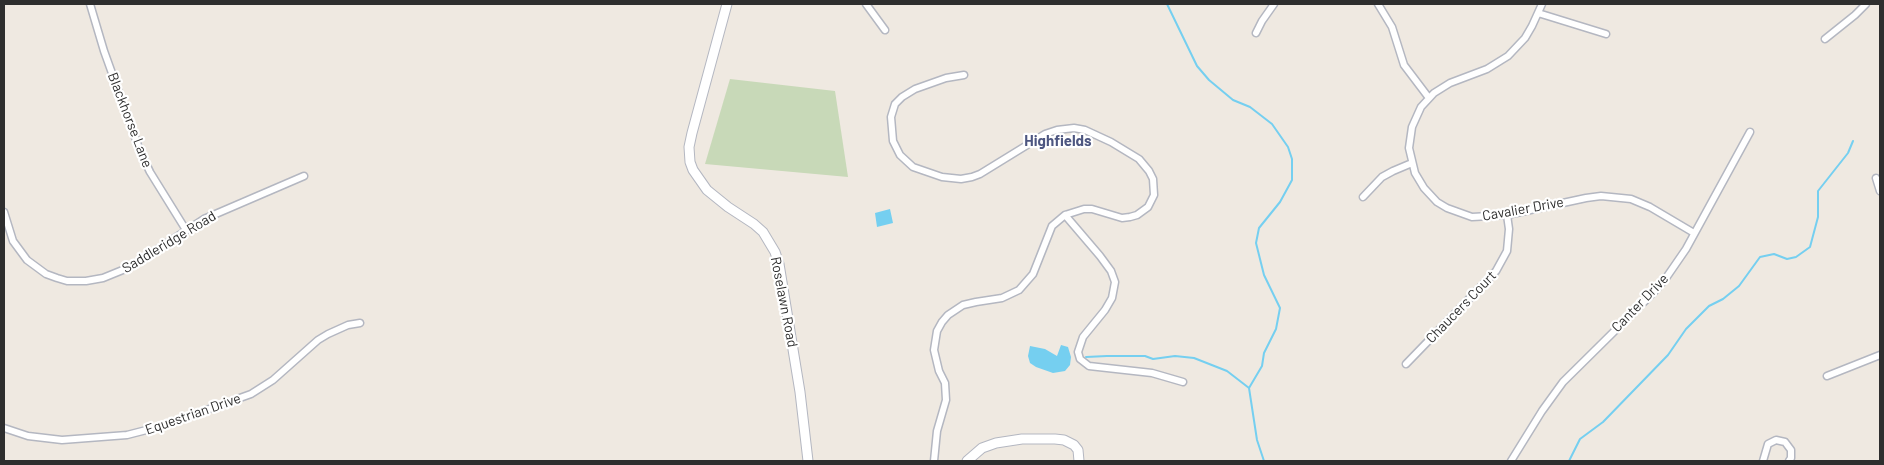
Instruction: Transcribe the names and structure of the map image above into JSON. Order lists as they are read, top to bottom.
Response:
{
  "streets": {
    "street": [
      "Blackhorse Lane",
      "Cavalier Drive",
      "Saddleridge Road",
      "Roselawn Road",
      "Canter Drive",
      "Chaucers Court",
      "Equestrian Drive"
    ]
  },
  "crossings": [
    ["Blackhorse Lane", "Saddleridge Road"],
    ["Cavalier Drive", "Canter Drive"],
    ["Cavalier Drive", "Chaucers Court"]
  ],
  "districts": ["Highfields"]
}
